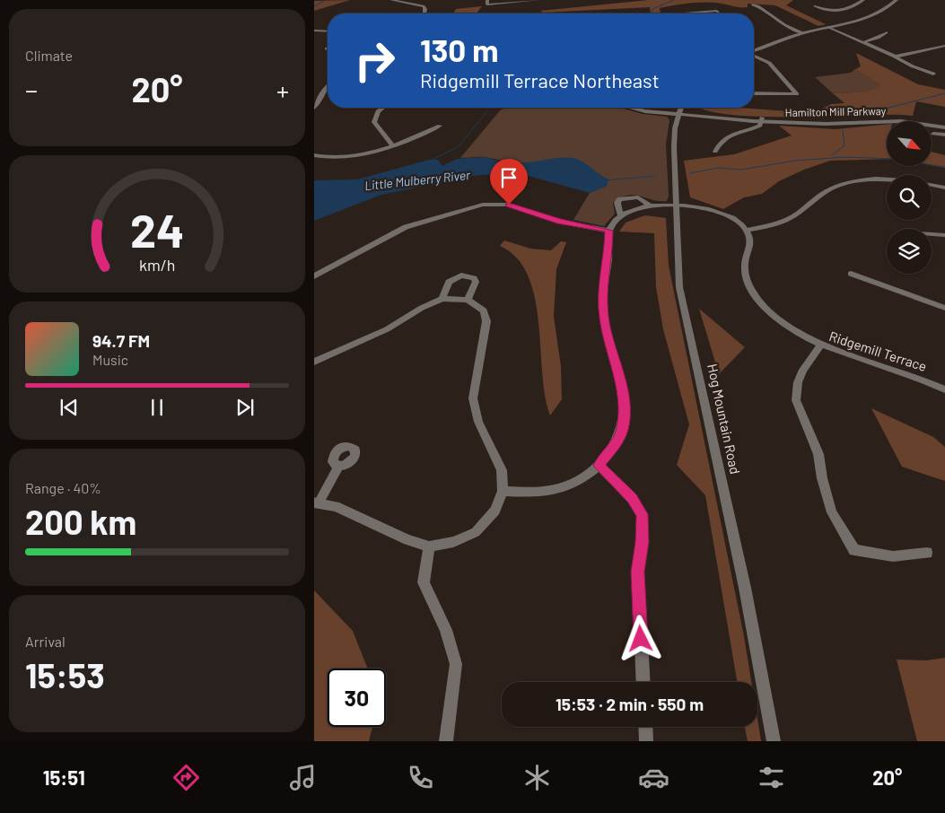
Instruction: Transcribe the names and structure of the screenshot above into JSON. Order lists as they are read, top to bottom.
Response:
{
  "streets": {
    "street": ["Hamilton Mill Parkway", "Ridgemill Terrace", "Hog Mountain Road"]
  },
  "crossings": [
    ["Hamilton Mill Parkway", "Hog Mountain Road"]
  ],
  "water": ["Little Mulberry River"],
  "north": "bottom right",
  "page": {
    "tile": [
      "Climate",
      ["Range · 40%", "200 km"],
      ["Arrival", "15:53"]
    ],
    "turn": ["130 m", "Ridgemill Terrace Northeast"],
    "heat": ["−", "20°", "+"],
    "song": ["94.7 FM", "Music"],
    "limit": "30",
    "trip": "15:53 · 2 min · 550 m",
    "tabs": ["15:51", "20°"],
    "gauge": ["24", "km/h"]
  }
}
